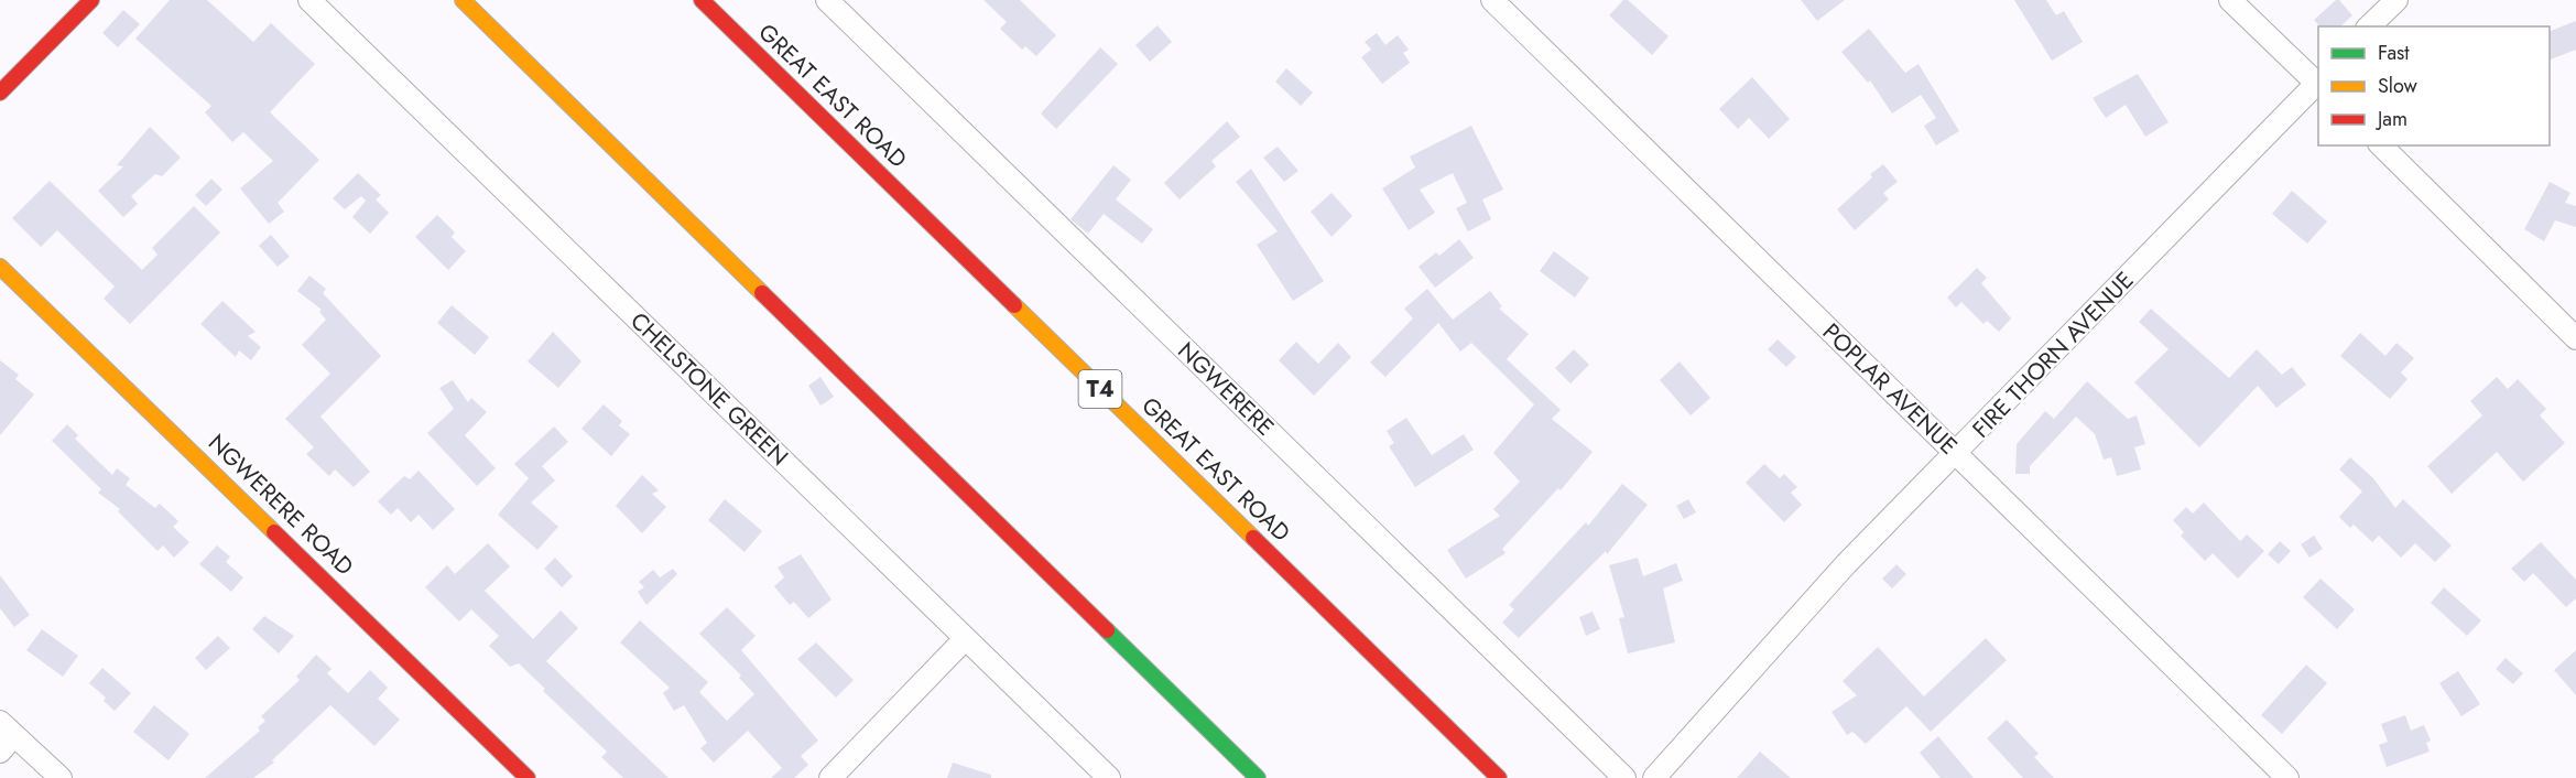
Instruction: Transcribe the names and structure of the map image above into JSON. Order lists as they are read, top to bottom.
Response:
{
  "streets": {
    "main road": ["GREAT EAST ROAD", "T4", "NGWERERE ROAD"],
    "street": [
      "FIRE THORN AVENUE",
      "CHELSTONE GREEN",
      "NGWERERE",
      "POPLAR AVENUE"
    ]
  },
  "crossings": [
    ["FIRE THORN AVENUE", "POPLAR AVENUE"]
  ],
  "legend": ["Fast", "Slow", "Jam"]
}
